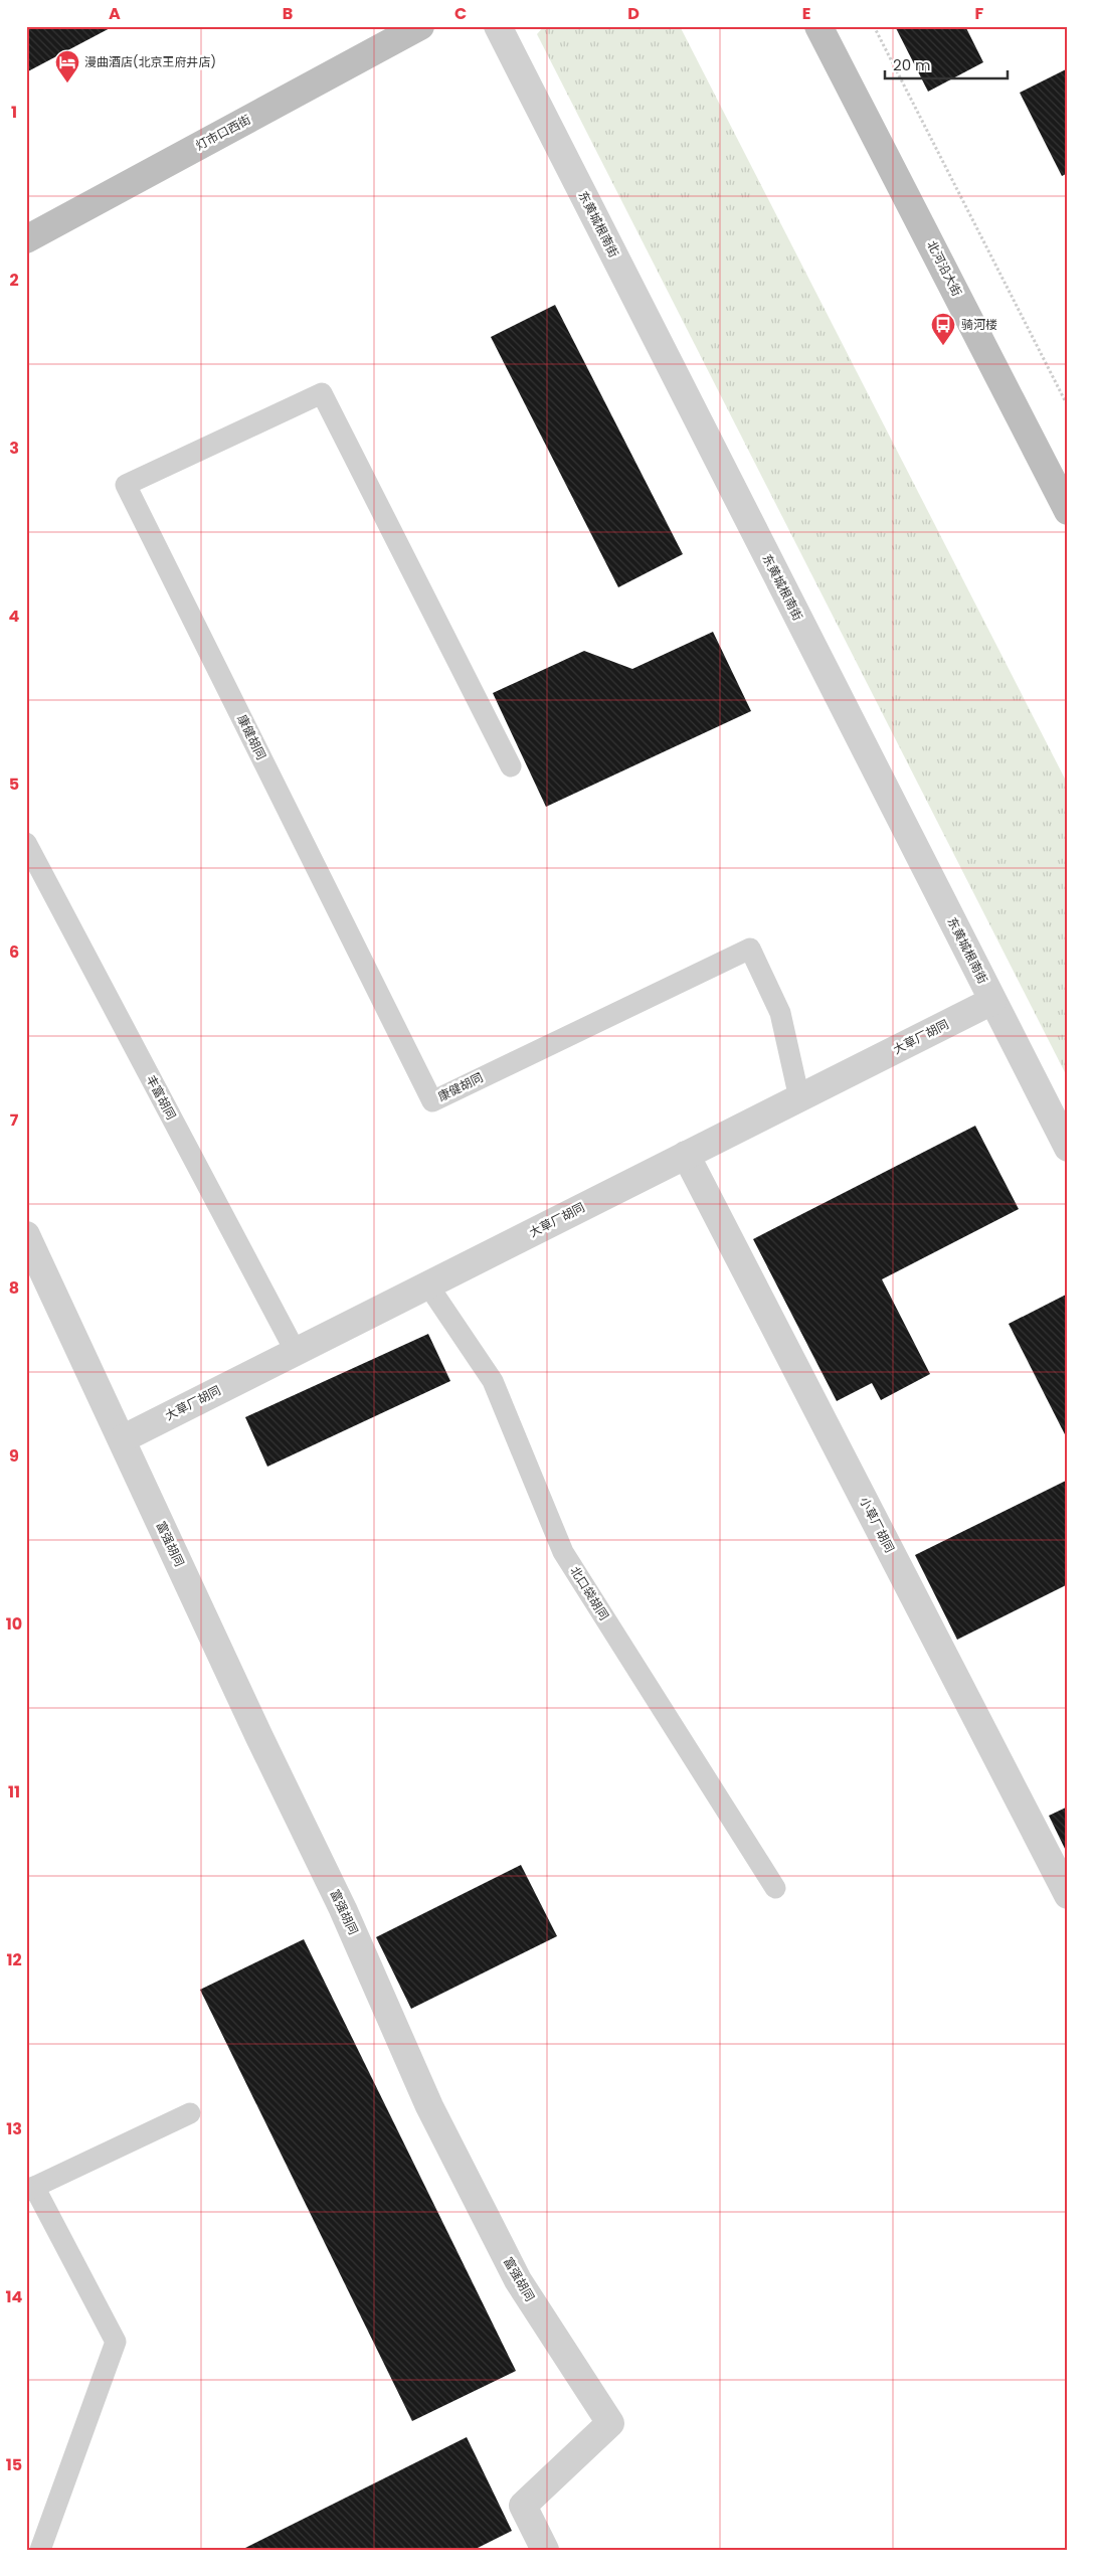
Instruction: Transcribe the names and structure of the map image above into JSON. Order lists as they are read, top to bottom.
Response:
{
  "streets": {
    "main road": ["灯市口西街", "北河沿大街"],
    "street": [
      "东黄城根南街",
      "大草厂胡同",
      "小草厂胡同",
      "富强胡同"
    ],
    "lane": ["康健胡同", "丰富胡同", "北口袋胡同"]
  },
  "crossings": [
    ["东黄城根南街", "大草厂胡同"],
    ["康健胡同", "大草厂胡同"],
    ["大草厂胡同", "丰富胡同"],
    ["大草厂胡同", "小草厂胡同"],
    ["大草厂胡同", "富强胡同"],
    ["大草厂胡同", "北口袋胡同"]
  ],
  "places": {
    "hotel": ["漫曲酒店(北京王府井店)"],
    "bus stop": ["骑河楼"]
  },
  "scale_bar": "20 m",
  "grid": {
    "columns": [
      "A",
      "B",
      "C",
      "D",
      "E",
      "F"
    ],
    "rows": [
      "1",
      "2",
      "3",
      "4",
      "5",
      "6",
      "7",
      "8",
      "9",
      "10",
      "11",
      "12",
      "13",
      "14",
      "15"
    ]
  }
}
